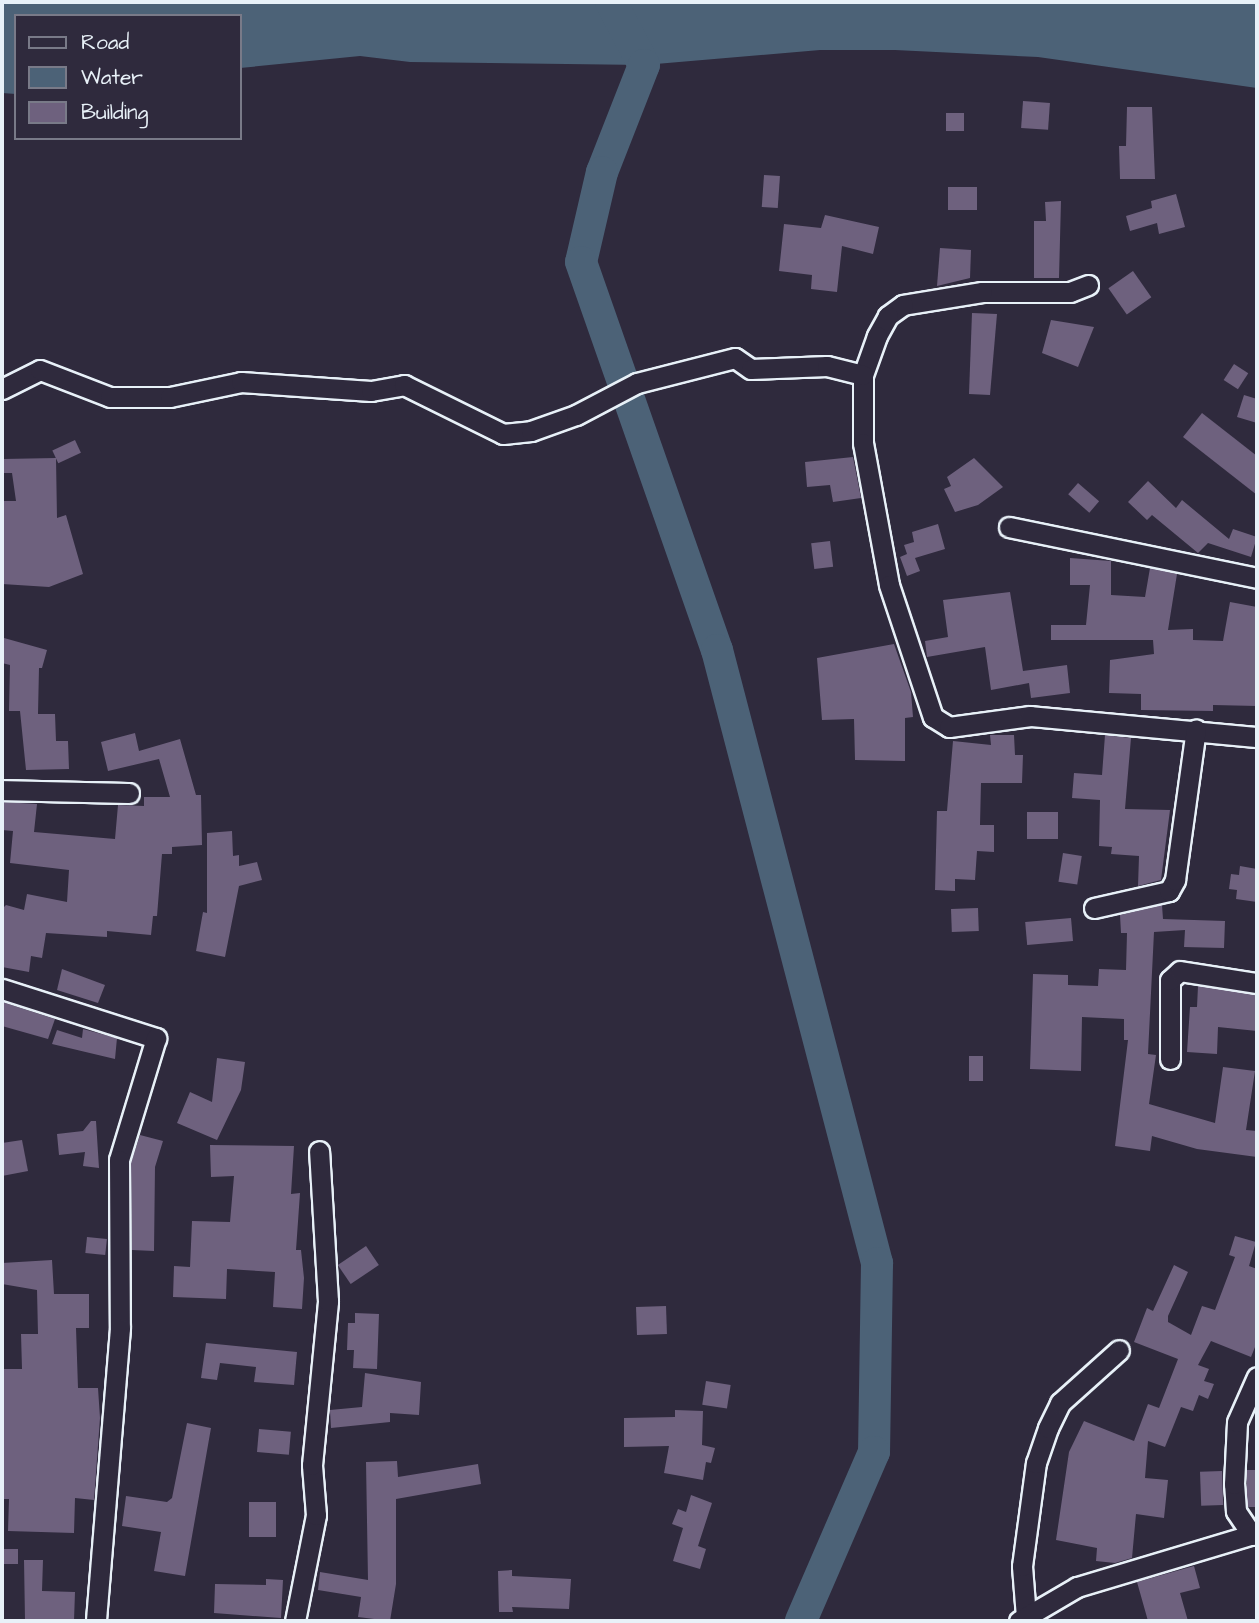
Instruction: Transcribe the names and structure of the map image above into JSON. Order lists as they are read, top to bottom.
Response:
{
  "legend": ["Road", "Water", "Building"]
}
